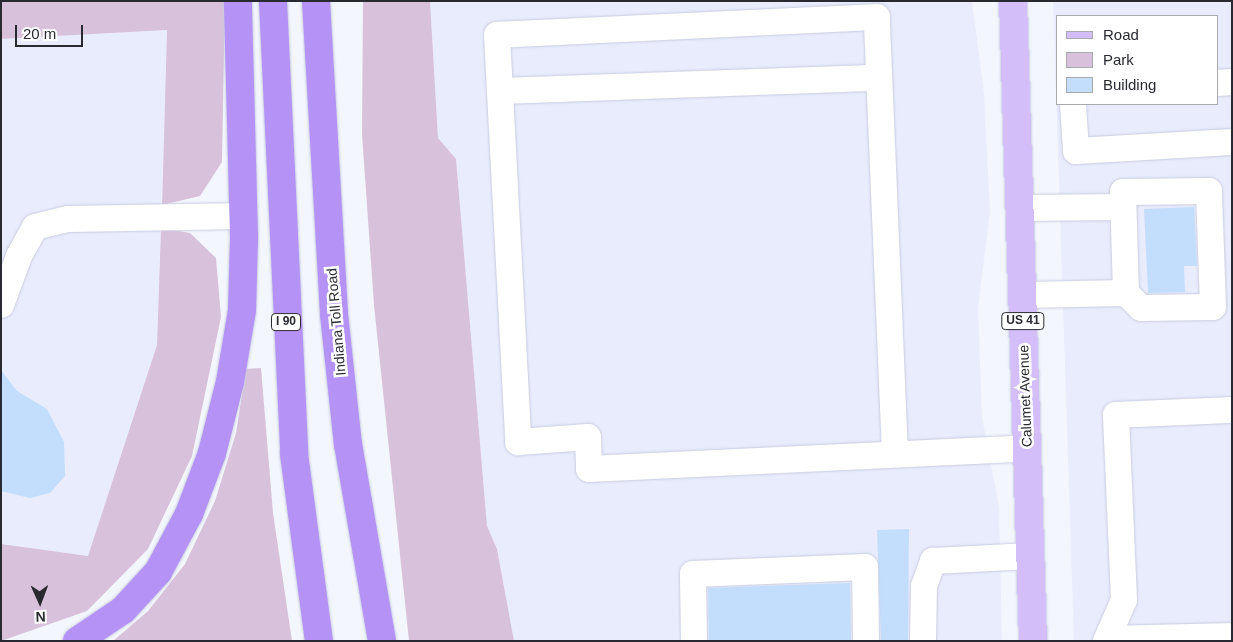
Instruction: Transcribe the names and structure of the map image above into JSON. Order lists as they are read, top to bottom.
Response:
{
  "streets": {
    "highway": ["I 90", "Indiana Toll Road"],
    "main road": ["US 41", "Calumet Avenue"]
  },
  "legend": ["Road", "Park", "Building"],
  "scale_bar": "20 m",
  "north": "bottom"
}
